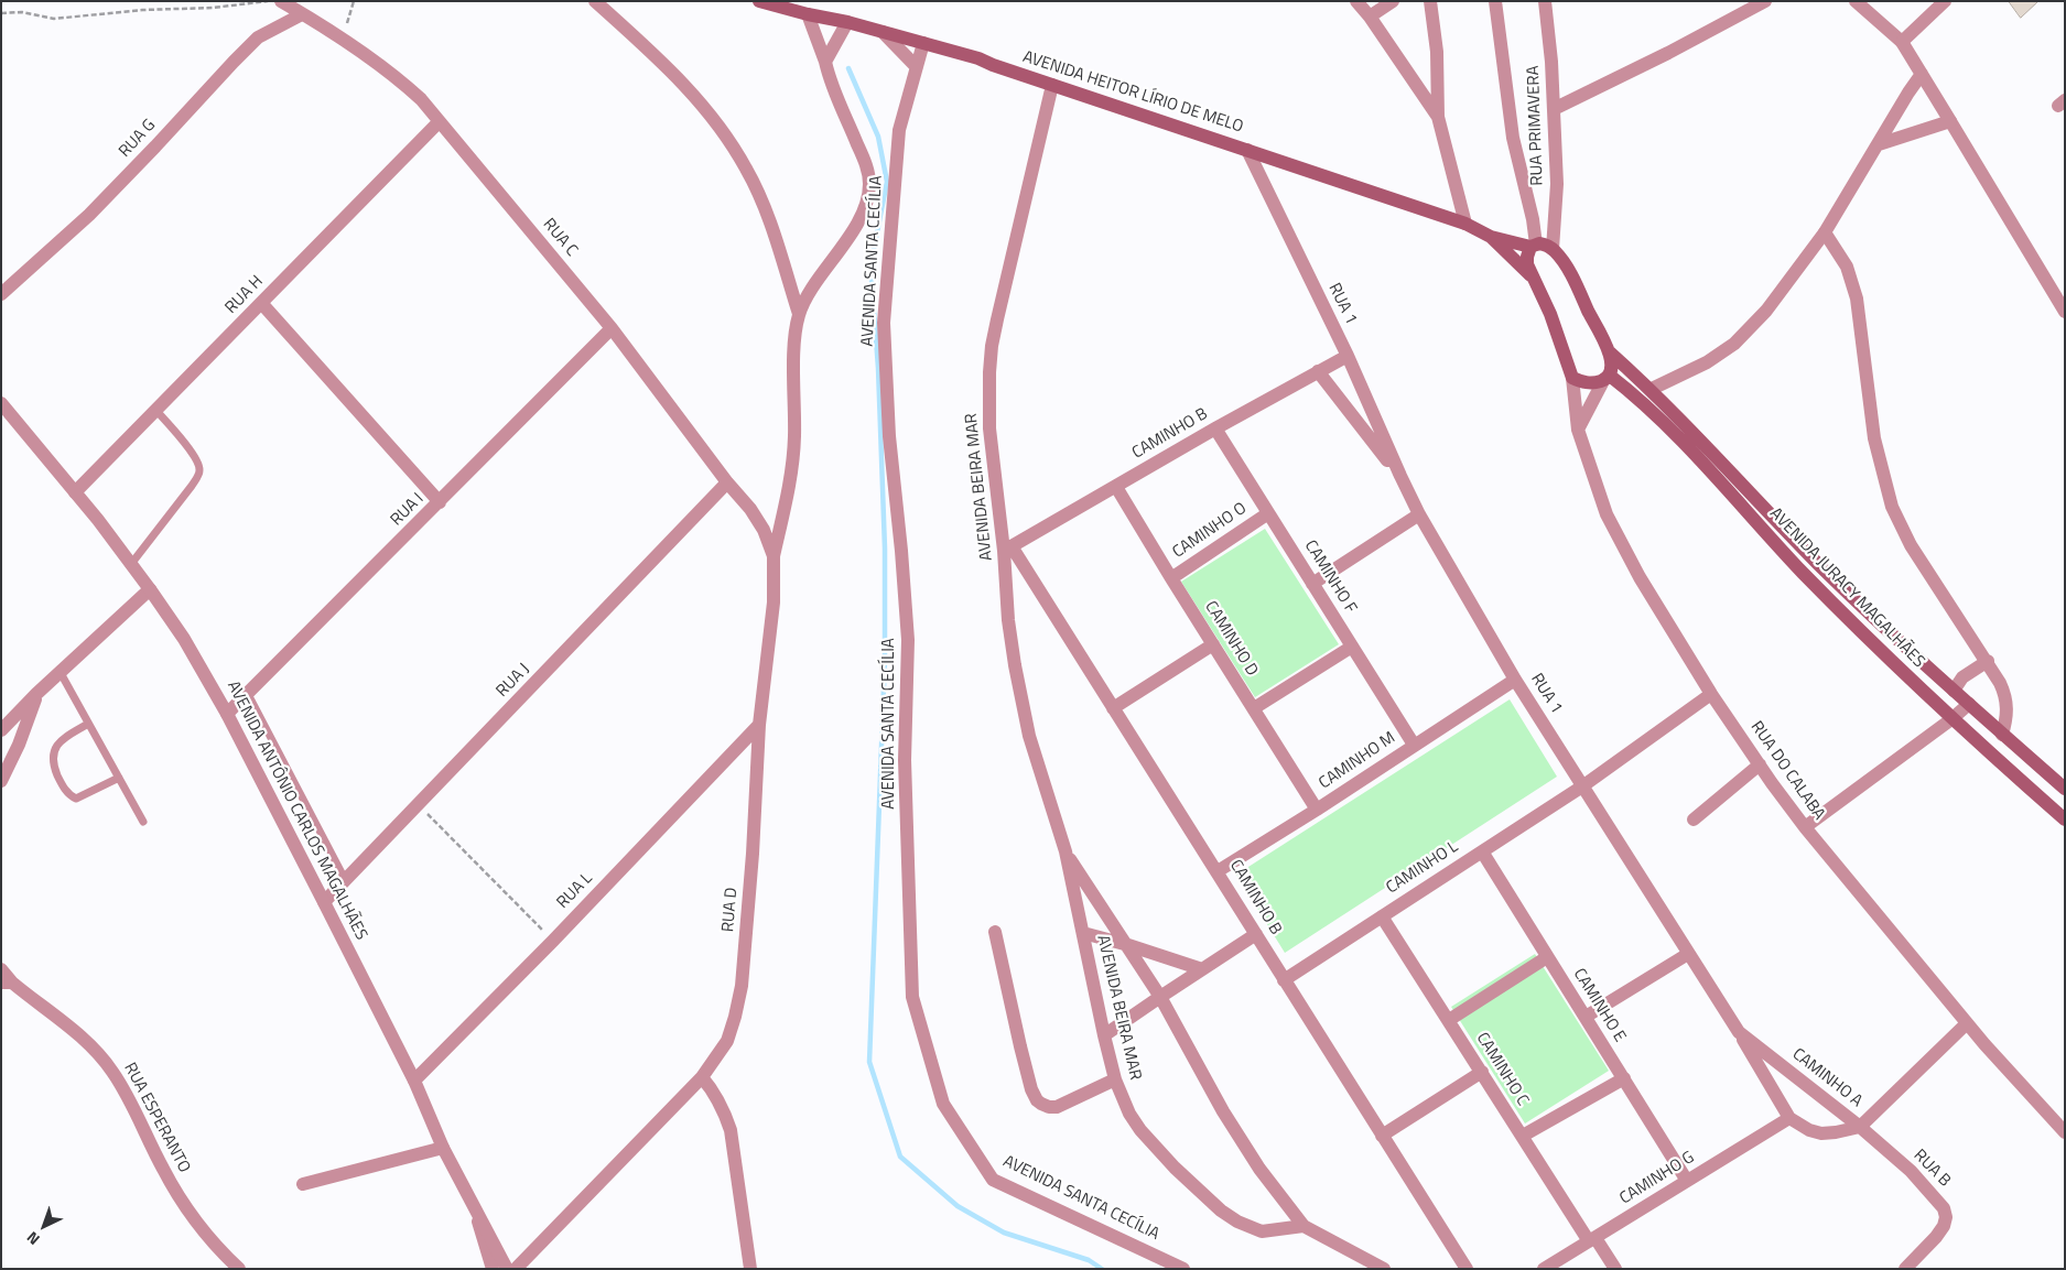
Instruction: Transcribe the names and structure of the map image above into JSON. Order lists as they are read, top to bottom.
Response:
{
  "streets": {
    "main road": ["AVENIDA HEITOR LÍRIO DE MELO", "AVENIDA JURACY MAGALHÃES"],
    "street": [
      "RUA PRIMAVERA",
      "RUA G",
      "RUA C",
      "AVENIDA SANTA CECÍLIA",
      "RUA H",
      "RUA 1",
      "CAMINHO B",
      "AVENIDA BEIRA MAR",
      "RUA I",
      "CAMINHO O",
      "CAMINHO F",
      "CAMINHO D",
      "RUA J",
      "CAMINHO M",
      "RUA DO CALABA",
      "AVENIDA ANTÔNIO CARLOS MAGALHÃES",
      "CAMINHO L",
      "RUA L",
      "RUA D",
      "CAMINHO E",
      "CAMINHO C",
      "CAMINHO A",
      "RUA ESPERANTO",
      "RUA B",
      "CAMINHO G"
    ]
  },
  "crossings": [
    ["AVENIDA HEITOR LÍRIO DE MELO", "RUA PRIMAVERA"],
    ["AVENIDA HEITOR LÍRIO DE MELO", "AVENIDA SANTA CECÍLIA"],
    ["AVENIDA HEITOR LÍRIO DE MELO", "RUA 1"],
    ["AVENIDA HEITOR LÍRIO DE MELO", "AVENIDA BEIRA MAR"],
    ["RUA G", "RUA C"],
    ["RUA C", "RUA H"],
    ["RUA C", "RUA I"],
    ["RUA C", "RUA J"],
    ["RUA C", "RUA D"],
    ["RUA H", "AVENIDA ANTÔNIO CARLOS MAGALHÃES"],
    ["RUA 1", "CAMINHO B"],
    ["RUA 1", "CAMINHO M"],
    ["RUA 1", "CAMINHO L"],
    ["RUA 1", "CAMINHO A"],
    ["CAMINHO B", "AVENIDA BEIRA MAR"],
    ["CAMINHO B", "CAMINHO F"],
    ["CAMINHO B", "CAMINHO D"],
    ["CAMINHO B", "CAMINHO M"],
    ["CAMINHO B", "CAMINHO L"],
    ["RUA I", "AVENIDA ANTÔNIO CARLOS MAGALHÃES"],
    ["CAMINHO O", "CAMINHO F"],
    ["CAMINHO O", "CAMINHO D"],
    ["CAMINHO F", "CAMINHO M"],
    ["CAMINHO D", "CAMINHO M"],
    ["RUA J", "AVENIDA ANTÔNIO CARLOS MAGALHÃES"],
    ["RUA J", "RUA D"],
    ["RUA DO CALABA", "CAMINHO L"],
    ["AVENIDA ANTÔNIO CARLOS MAGALHÃES", "RUA L"],
    ["CAMINHO L", "CAMINHO E"],
    ["CAMINHO L", "CAMINHO C"],
    ["CAMINHO L", "CAMINHO A"],
    ["RUA L", "RUA D"],
    ["CAMINHO E", "CAMINHO G"],
    ["CAMINHO C", "CAMINHO G"],
    ["CAMINHO A", "RUA B"],
    ["CAMINHO A", "CAMINHO G"]
  ],
  "north": "bottom left"
}
